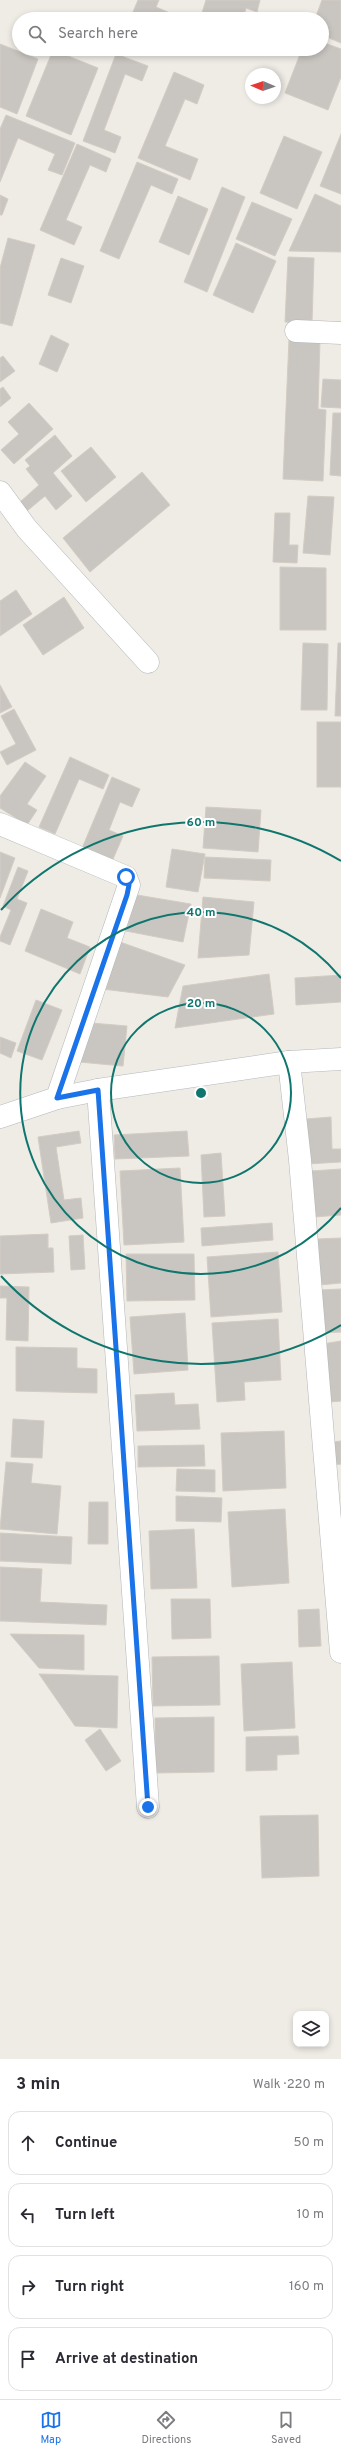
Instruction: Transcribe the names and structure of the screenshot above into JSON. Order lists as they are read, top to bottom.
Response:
{
  "north": "left",
  "page": {
    "search": "Search here",
    "heading": ["3 min", "Walk · 220 m"],
    "list": [
      ["Continue", "50 m"],
      ["Turn left", "10 m"],
      ["Turn right", "160 m"],
      "Arrive at destination"
    ],
    "nav": ["Map", "Directions", "Saved"]
  },
  "rings": ["60 m", "40 m", "20 m"]
}
